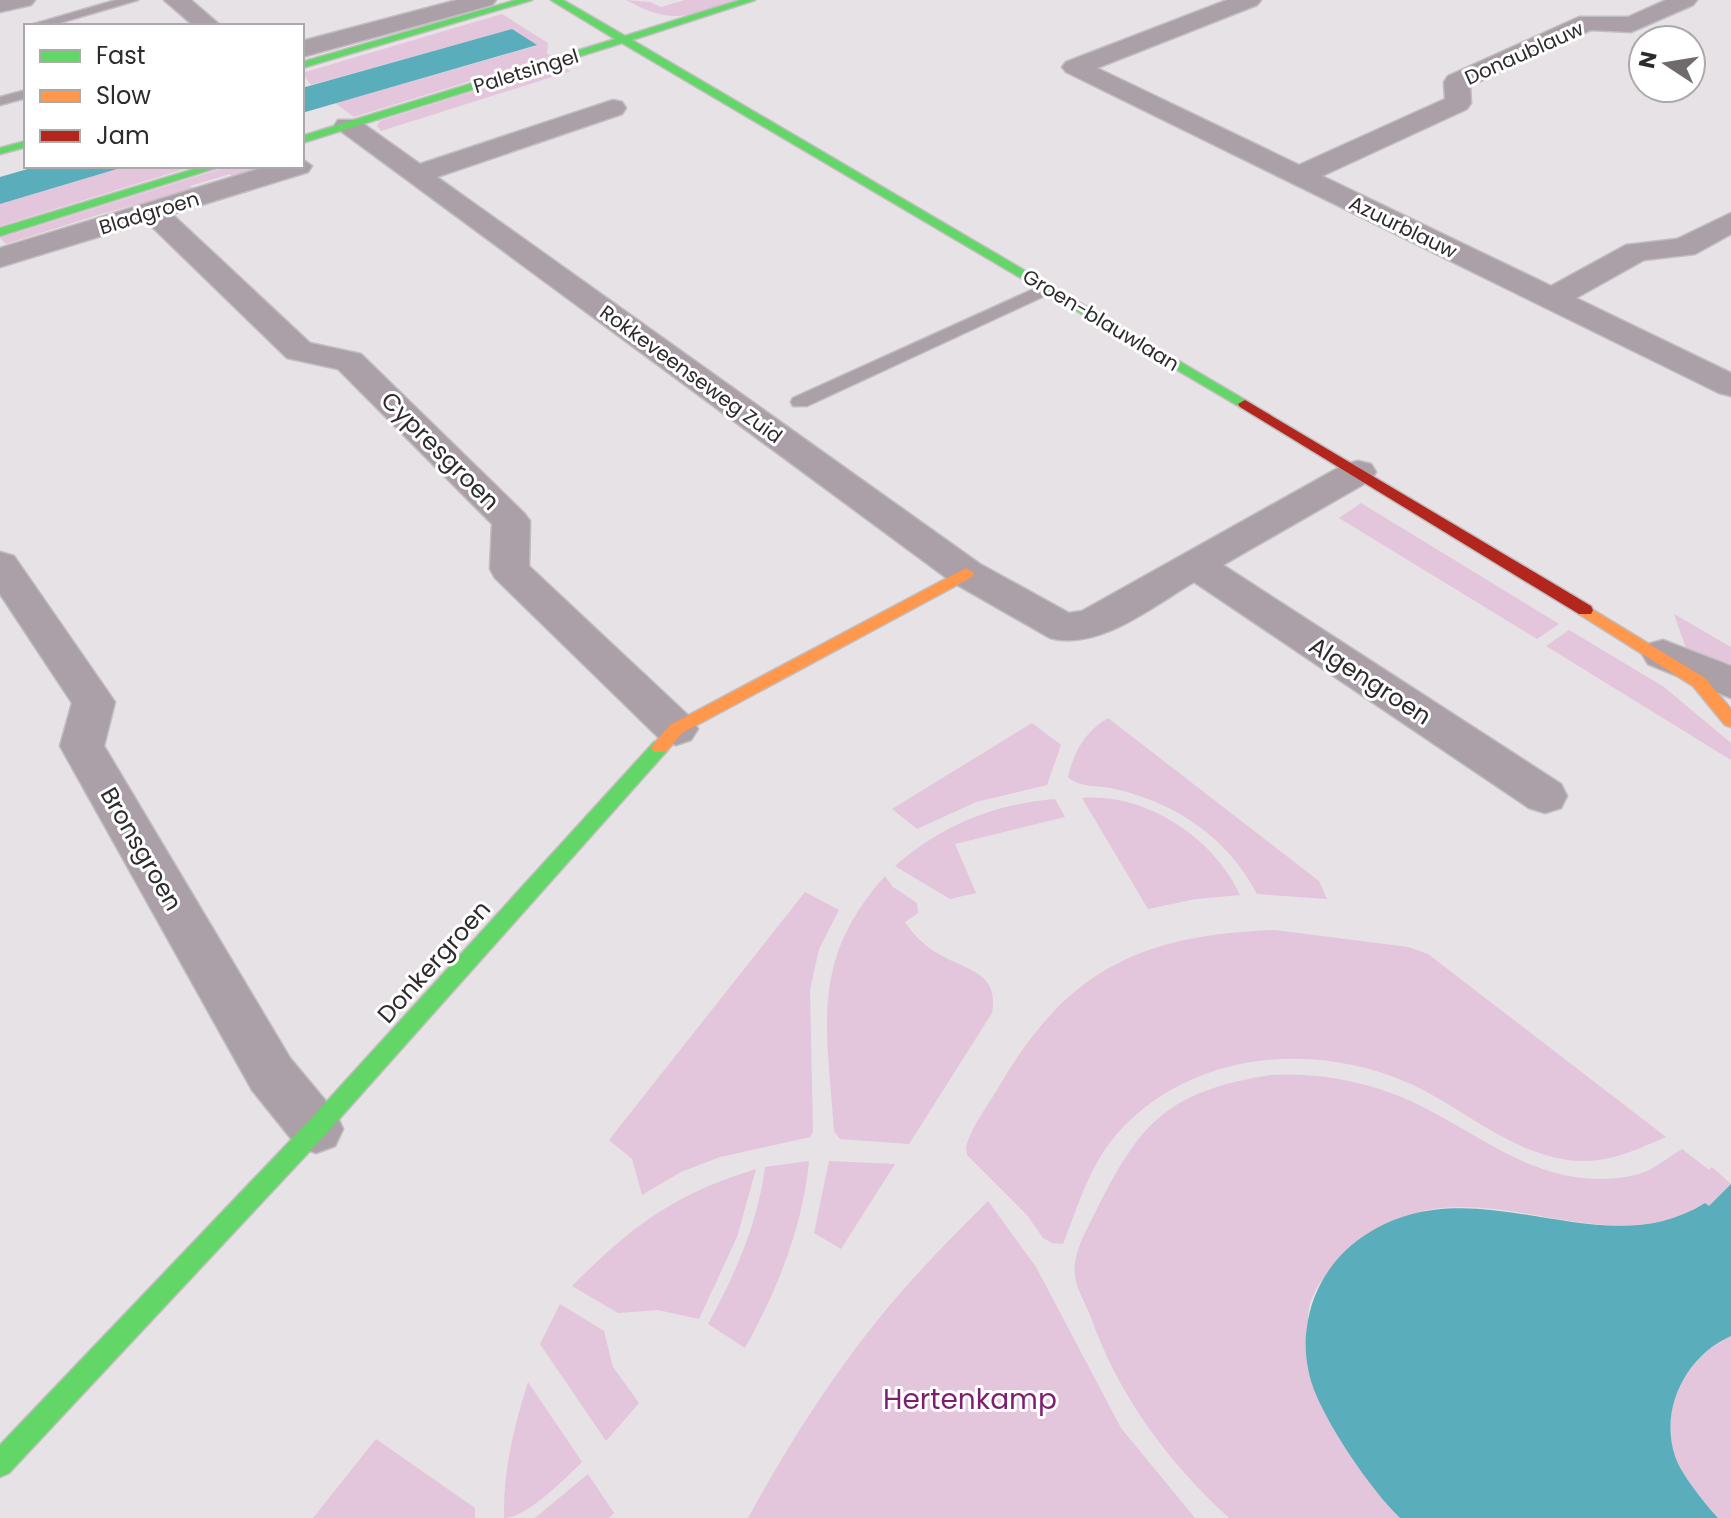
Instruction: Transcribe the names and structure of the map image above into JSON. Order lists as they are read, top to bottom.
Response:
{
  "streets": {
    "street": [
      "Donaublauw",
      "Paletsingel",
      "Bladgroen",
      "Azuurblauw",
      "Groen-blauwlaan",
      "Rokkeveenseweg Zuid",
      "Cypresgroen",
      "Algengroen",
      "Bronsgroen",
      "Donkergroen"
    ]
  },
  "crossings": [
    ["Donaublauw", "Azuurblauw"],
    ["Paletsingel", "Bladgroen"],
    ["Paletsingel", "Groen-blauwlaan"],
    ["Paletsingel", "Rokkeveenseweg Zuid"],
    ["Bladgroen", "Rokkeveenseweg Zuid"],
    ["Bladgroen", "Cypresgroen"],
    ["Rokkeveenseweg Zuid", "Algengroen"],
    ["Rokkeveenseweg Zuid", "Donkergroen"],
    ["Cypresgroen", "Donkergroen"],
    ["Bronsgroen", "Donkergroen"]
  ],
  "parks": ["Hertenkamp"],
  "legend": ["Fast", "Slow", "Jam"],
  "north": "left"
}
